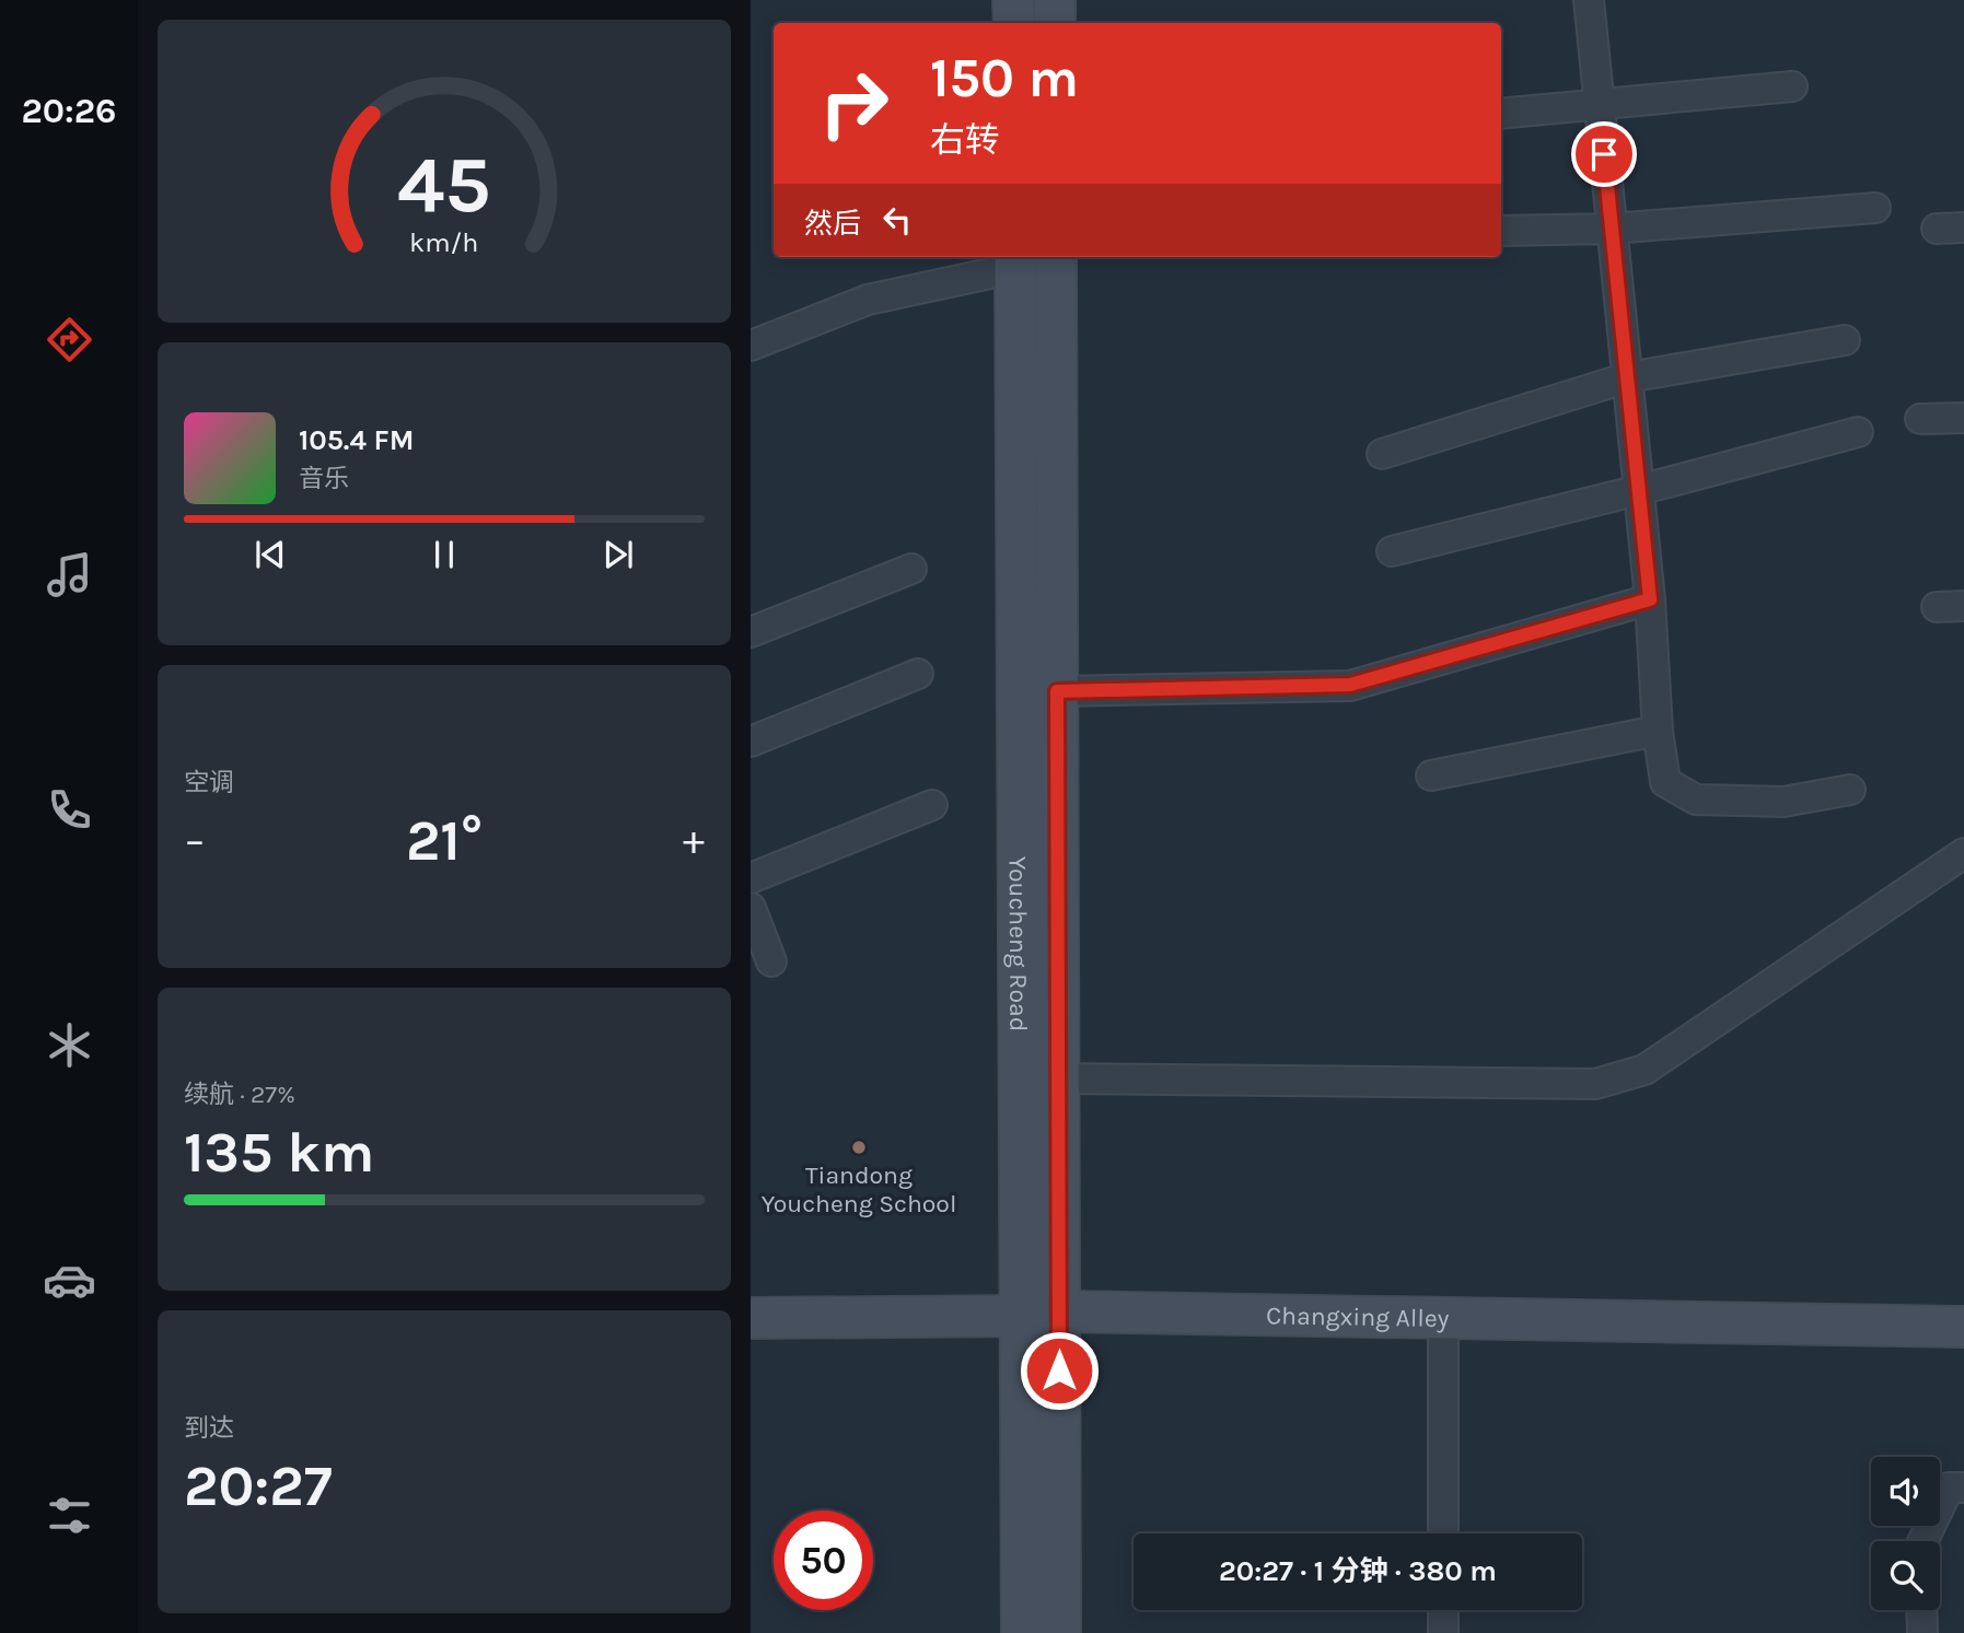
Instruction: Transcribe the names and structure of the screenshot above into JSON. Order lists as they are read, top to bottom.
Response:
{
  "streets": {
    "main road": ["Youcheng Road", "Changxing Alley"]
  },
  "crossings": [
    ["Youcheng Road", "Changxing Alley"]
  ],
  "places": ["Tiandong Youcheng School"],
  "page": {
    "tabs": "20:26",
    "turn": ["150 m", "右转"],
    "then": "然后",
    "song": ["105.4 FM", "音乐"],
    "tile": [
      "空调",
      ["续航 · 27%", "135 km"],
      ["到达", "20:27"]
    ],
    "heat": ["−", "21°", "+"],
    "limit": "50",
    "trip": "20:27 · 1 分钟 · 380 m",
    "gauge": ["45", "km/h"]
  }
}
